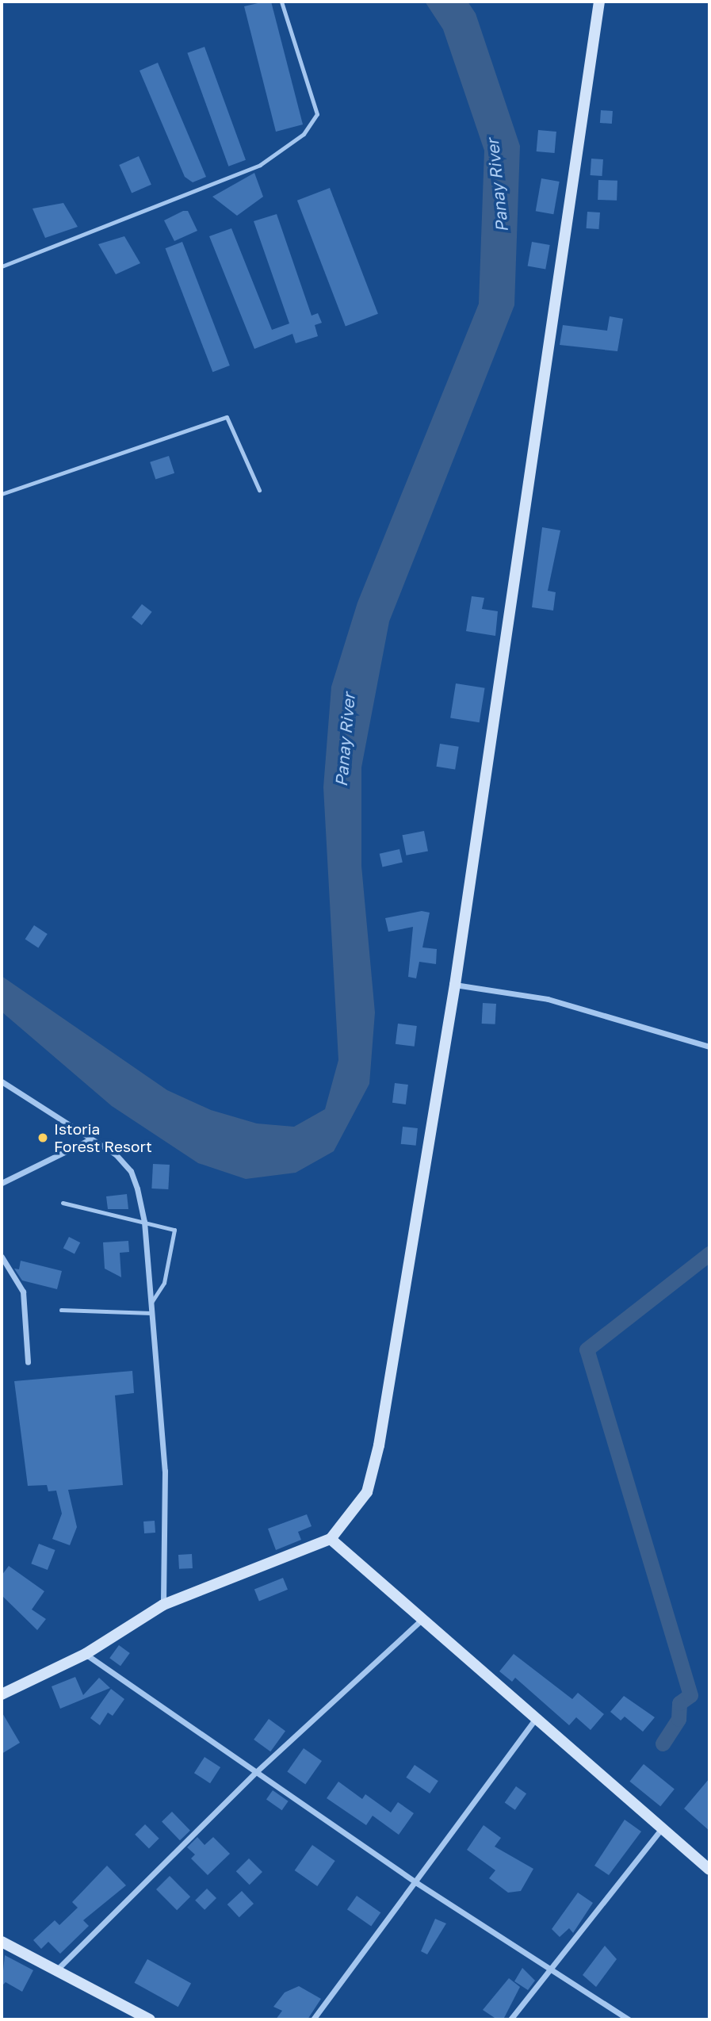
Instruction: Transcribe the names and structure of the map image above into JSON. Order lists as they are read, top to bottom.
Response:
{
  "water": ["Panay River"],
  "places": ["Istoria Forest Resort"]
}
